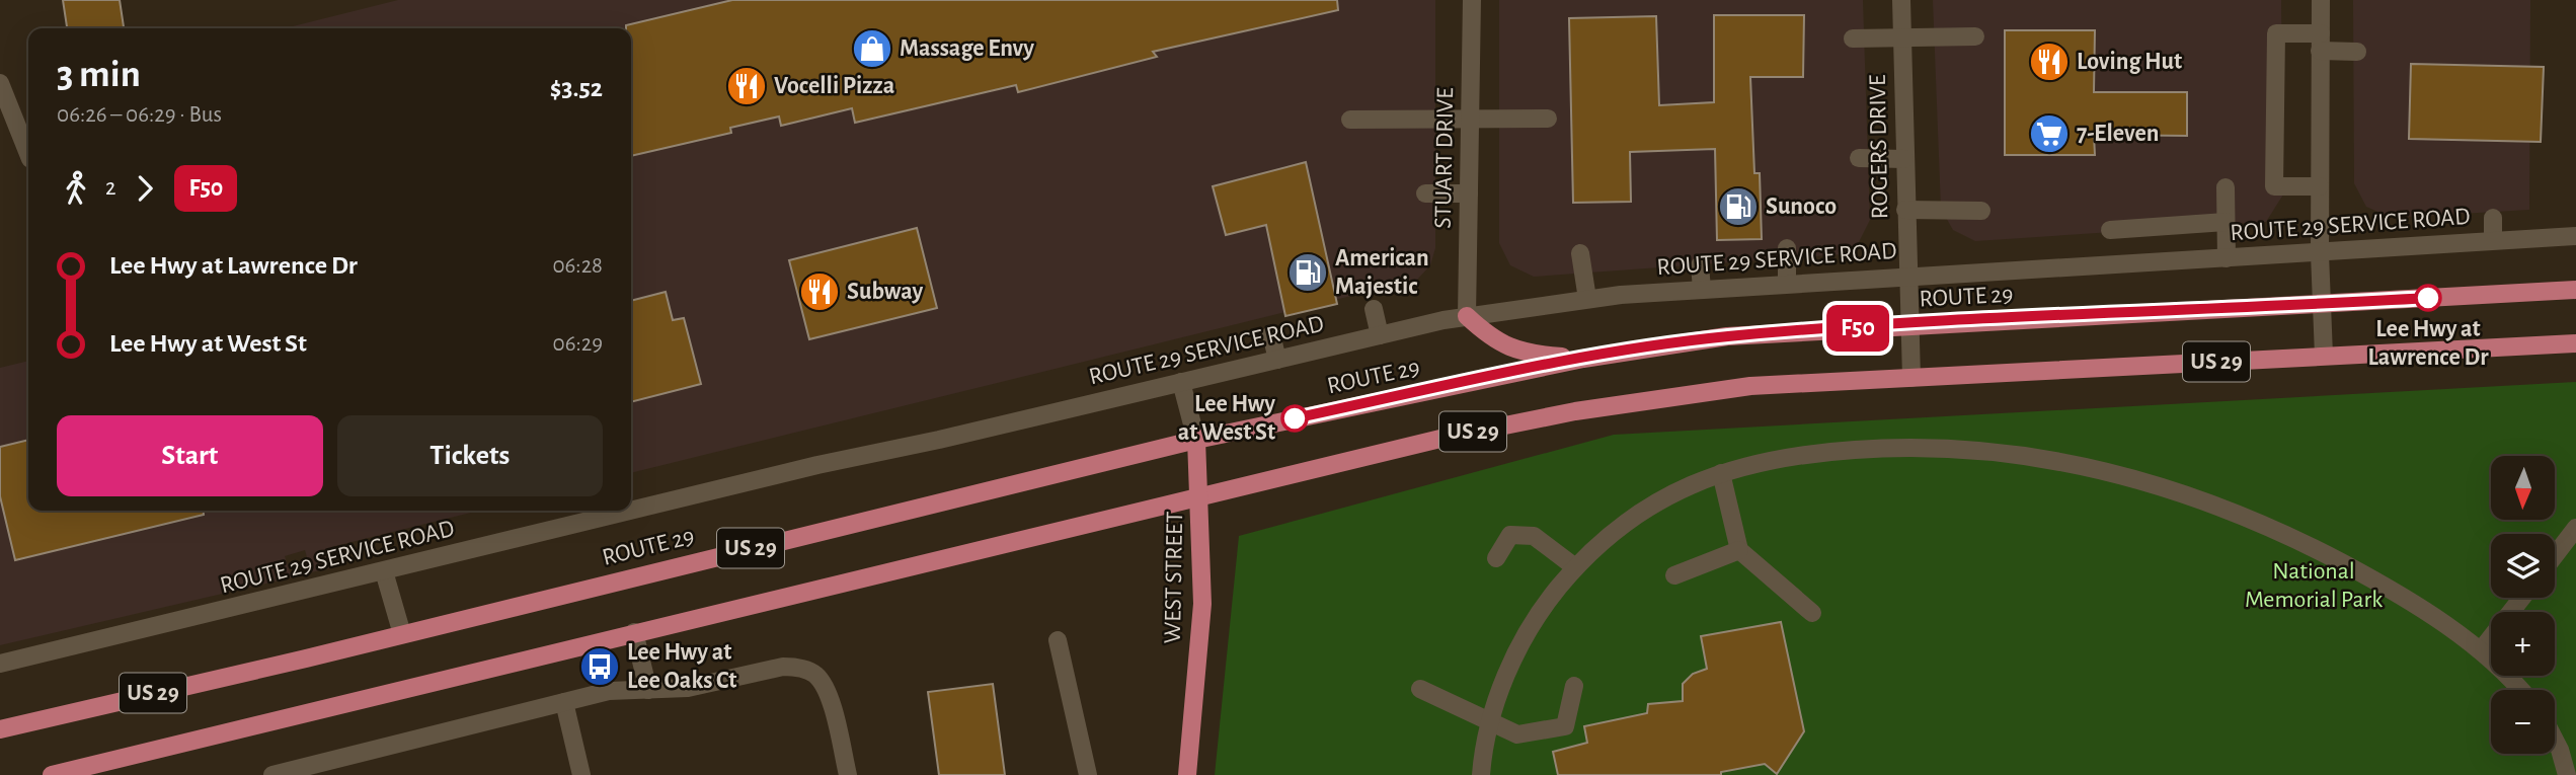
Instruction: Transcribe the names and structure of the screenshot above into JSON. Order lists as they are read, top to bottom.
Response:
{
  "streets": {
    "main road": ["ROUTE 29", "US 29", "WEST STREET"],
    "street": ["ROGERS DRIVE", "STUART DRIVE", "ROUTE 29 SERVICE ROAD"]
  },
  "crossings": [
    ["ROGERS DRIVE", "ROUTE 29 SERVICE ROAD"],
    ["ROGERS DRIVE", "ROUTE 29"],
    ["ROGERS DRIVE", "US 29"],
    ["STUART DRIVE", "ROUTE 29 SERVICE ROAD"],
    ["ROUTE 29 SERVICE ROAD", "WEST STREET"],
    ["ROUTE 29", "WEST STREET"],
    ["US 29", "WEST STREET"]
  ],
  "parks": ["National Memorial Park"],
  "places": {
    "shop": ["Massage Envy"],
    "restaurant": ["Loving Hut", "Vocelli Pizza", "Subway"],
    "supermarket": ["7-Eleven"],
    "fuel station": ["Sunoco", "American Majestic"],
    "other": ["Lee Hwy at Lawrence Dr", "Lee Hwy at West St"],
    "bus stop": ["Lee Hwy at Lee Oaks Ct"]
  },
  "lines": ["bus line F50"],
  "north": "bottom",
  "page": {
    "on_map": "F50",
    "heading": ["3 min", "06:26 – 06:29 · Bus", "$3.52"],
    "legs": ["2", "F50"],
    "list": [
      {
        "name": "Lee Hwy at Lawrence Dr",
        "value": "06:28"
      },
      {
        "name": "Lee Hwy at West St",
        "value": "06:29"
      }
    ],
    "buttons": ["Start", "Tickets"],
    "map_buttons": ["+", "−"]
  }
}
